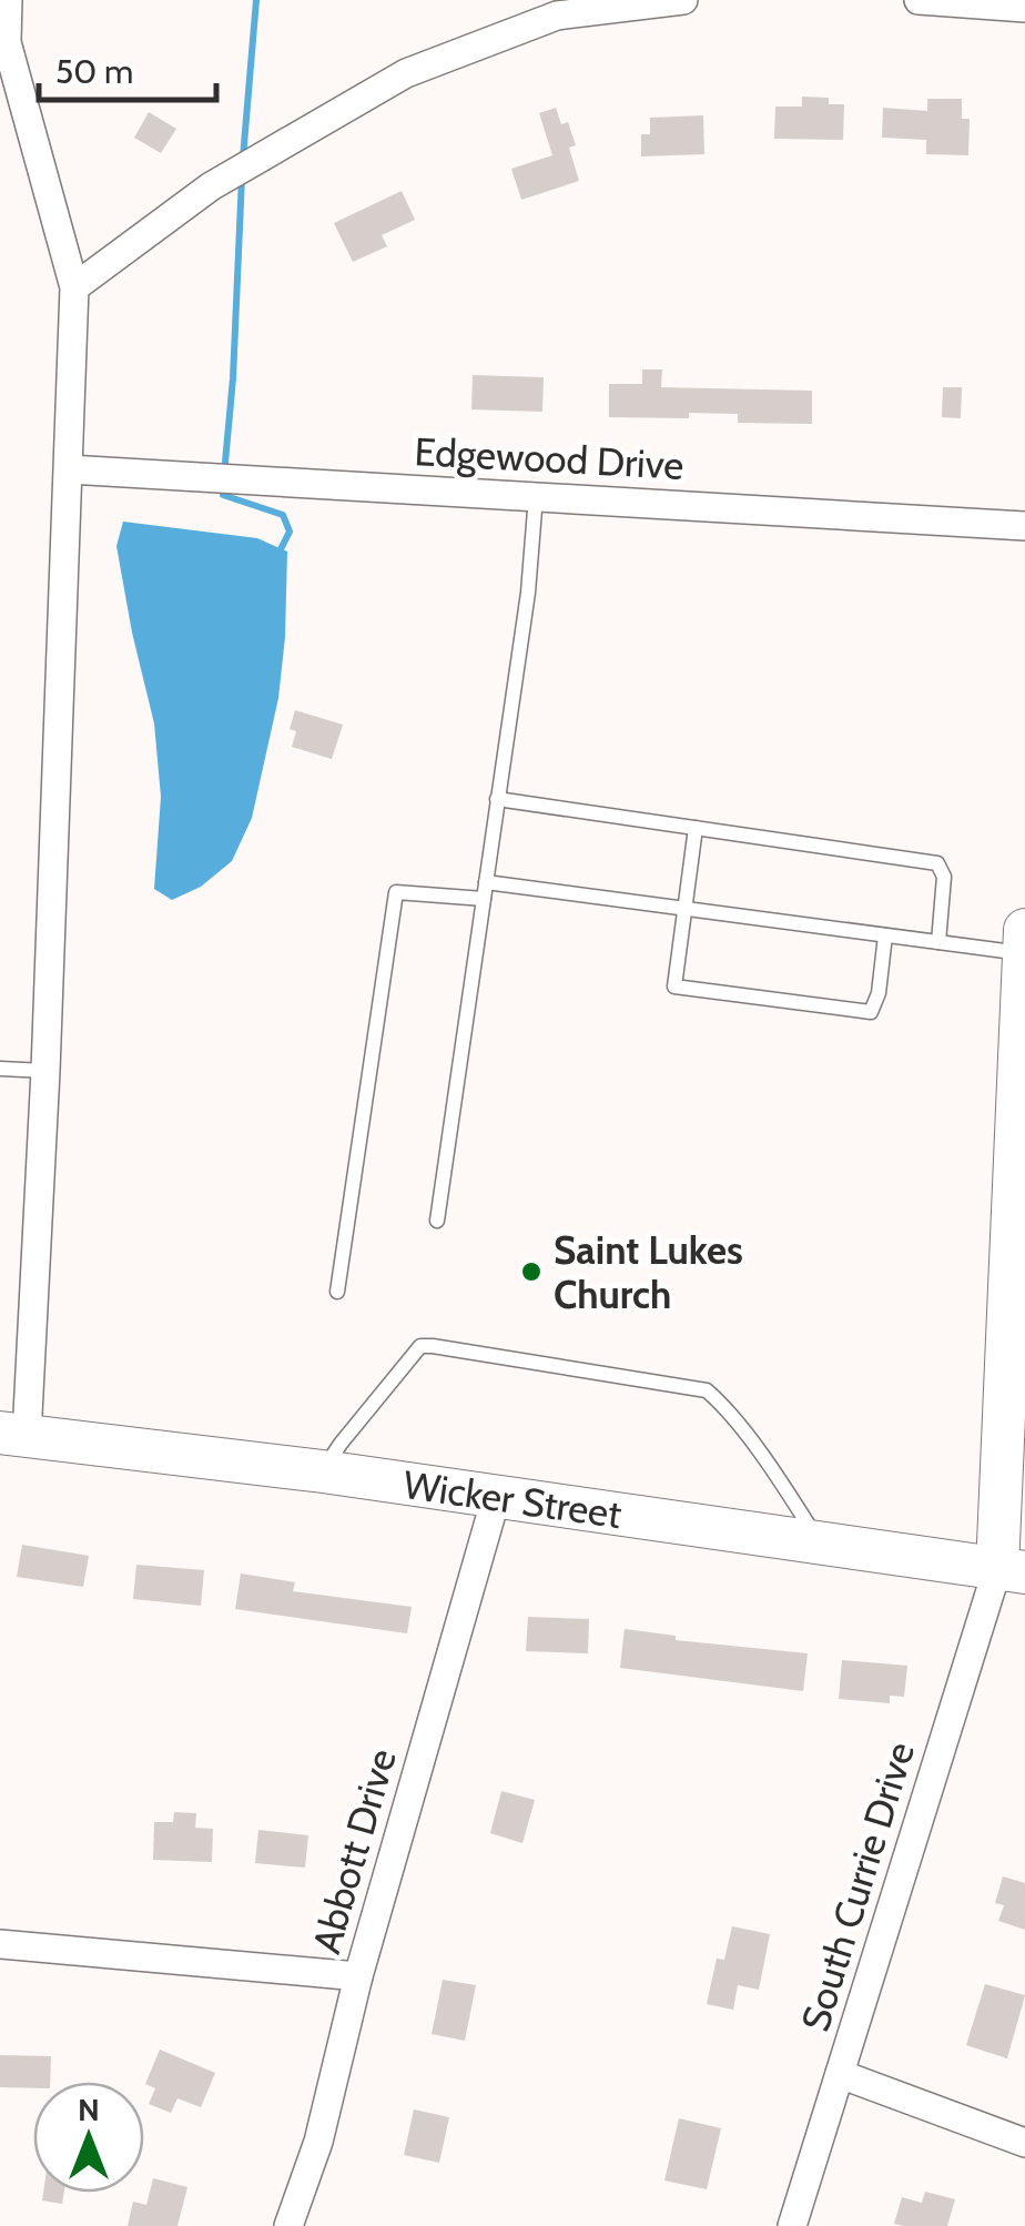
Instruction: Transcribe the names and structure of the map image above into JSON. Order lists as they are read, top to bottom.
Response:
{
  "streets": {
    "main road": ["Wicker Street"],
    "street": ["Edgewood Drive", "Abbott Drive", "South Currie Drive"]
  },
  "crossings": [
    ["Wicker Street", "Abbott Drive"],
    ["Wicker Street", "South Currie Drive"]
  ],
  "places": ["Saint Lukes Church"],
  "scale_bar": "50 m",
  "north": "top"
}
